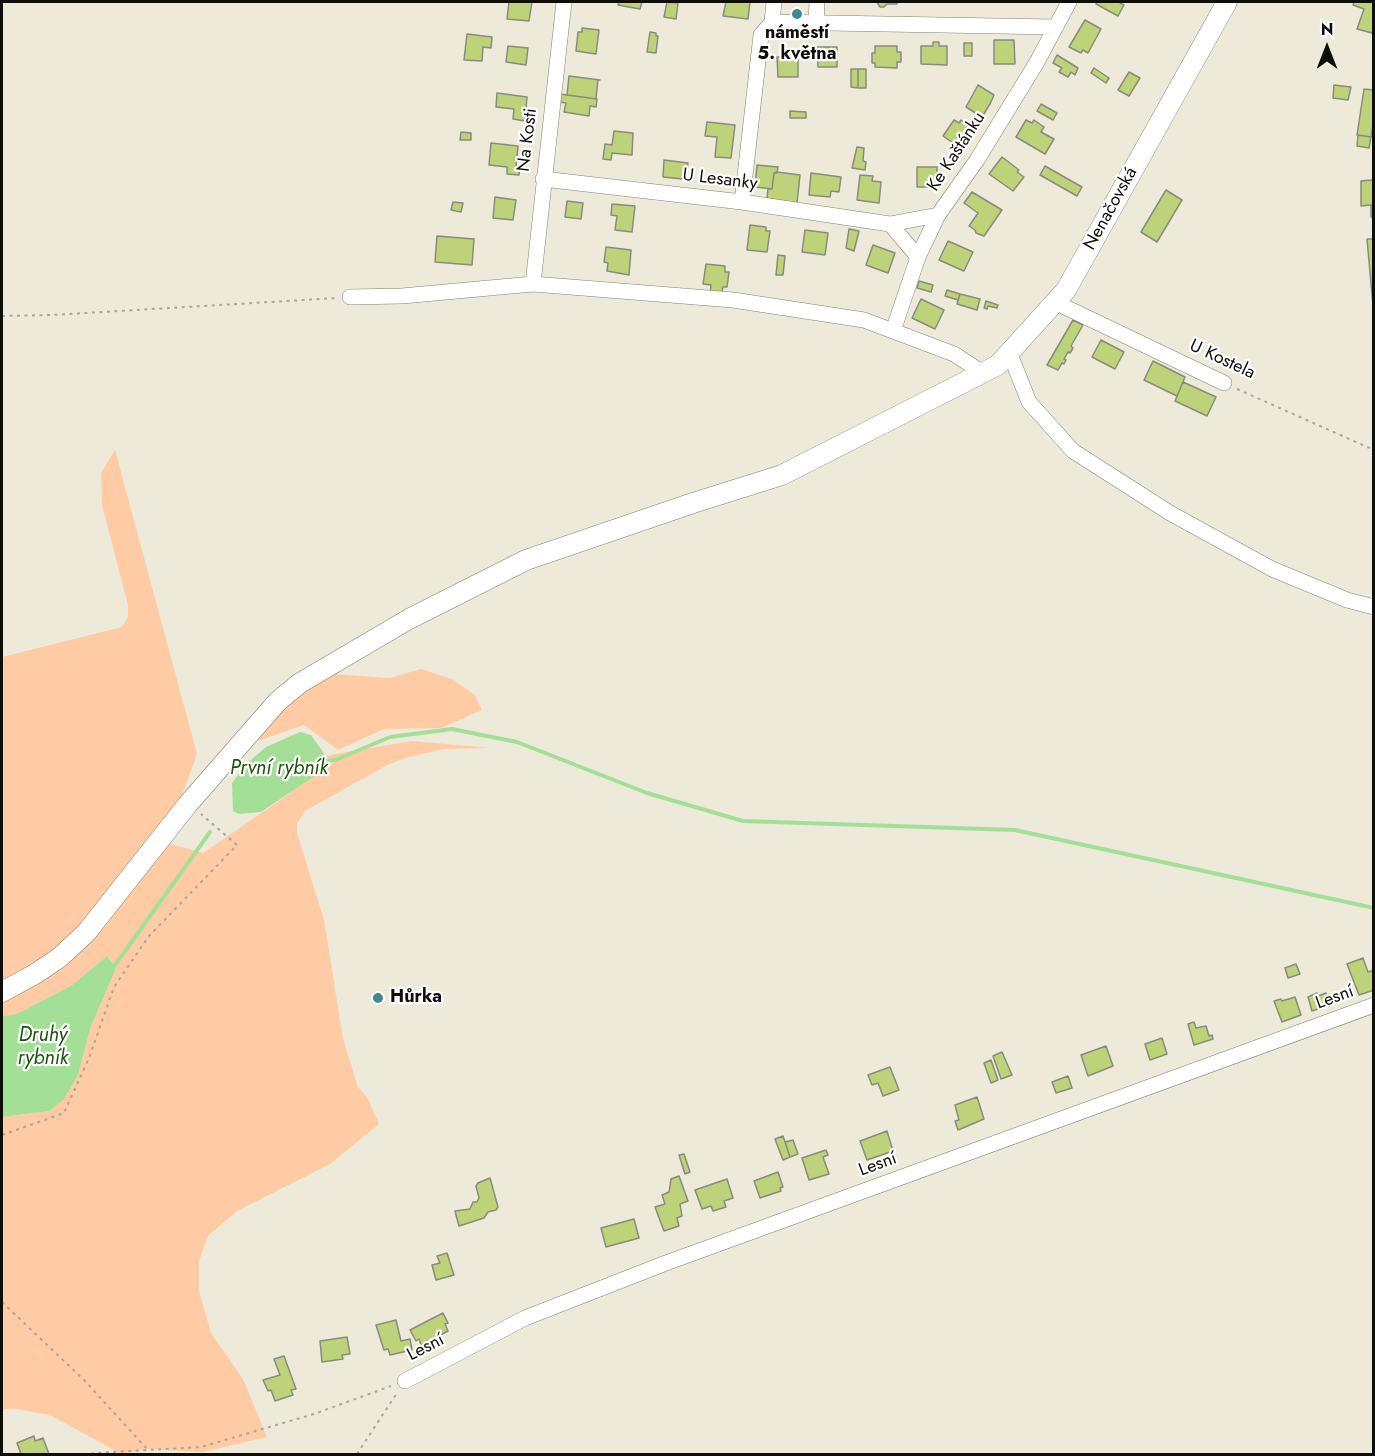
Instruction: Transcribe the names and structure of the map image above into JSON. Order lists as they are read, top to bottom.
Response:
{
  "streets": {
    "street": [
      "Na Kosti",
      "Ke Kaštánku",
      "U Lesanky",
      "Nenačovská",
      "U Kostela",
      "Lesní"
    ]
  },
  "crossings": [
    ["Na Kosti", "U Lesanky"],
    ["Ke Kaštánku", "U Lesanky"],
    ["Nenačovská", "U Kostela"]
  ],
  "water": ["První rybník", "Druhý rybník"],
  "places": ["náměstí 5. května", "Hůrka"],
  "north": "top"
}
